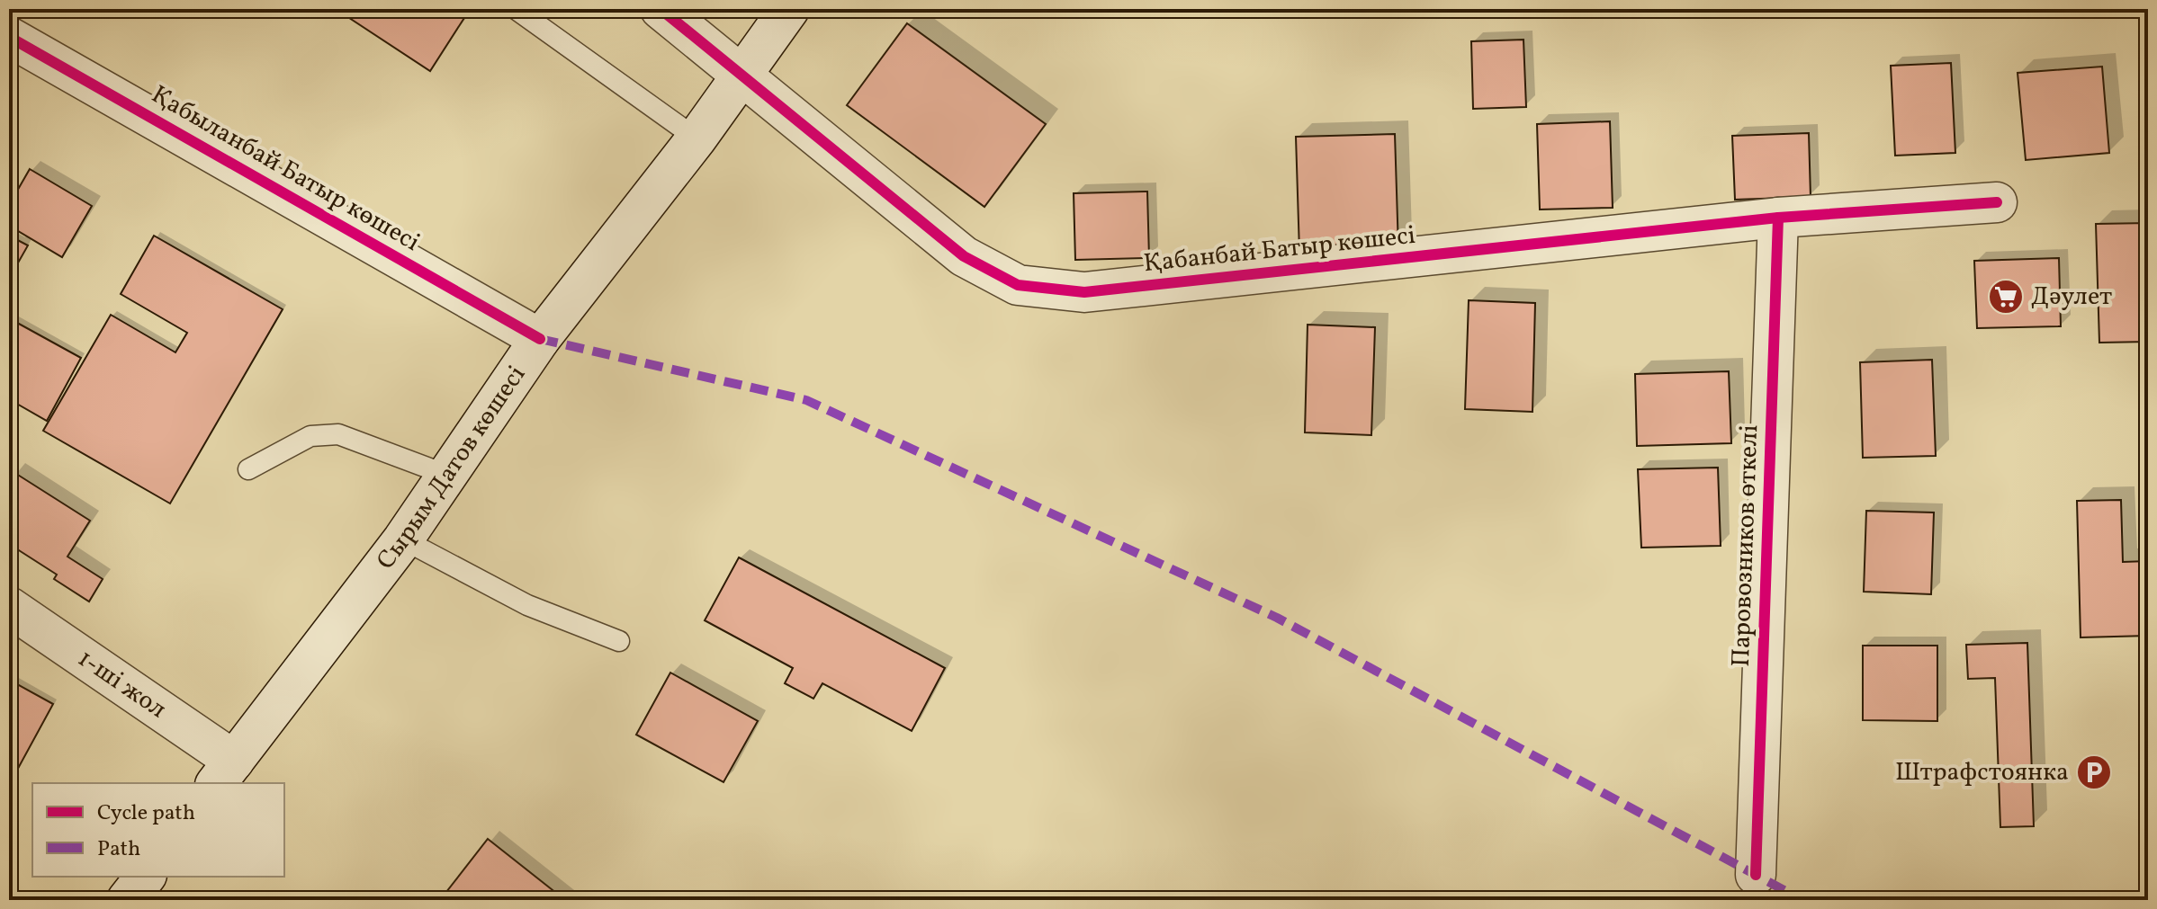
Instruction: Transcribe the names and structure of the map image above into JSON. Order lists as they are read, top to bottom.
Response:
{
  "streets": {
    "street": [
      "Қабыланбай Батыр көшесі",
      "Қабанбай Батыр көшесі",
      "Сырым Датов көшесі",
      "Паровозников өткелі",
      "1-ші жол"
    ]
  },
  "crossings": [
    ["Қабыланбай Батыр көшесі", "Сырым Датов көшесі"],
    ["Қабанбай Батыр көшесі", "Сырым Датов көшесі"],
    ["Қабанбай Батыр көшесі", "Паровозников өткелі"],
    ["Сырым Датов көшесі", "1-ші жол"]
  ],
  "places": {
    "supermarket": ["Дәулет"],
    "parking": ["Штрафстоянка"]
  },
  "legend": ["Cycle path", "Path"]
}
